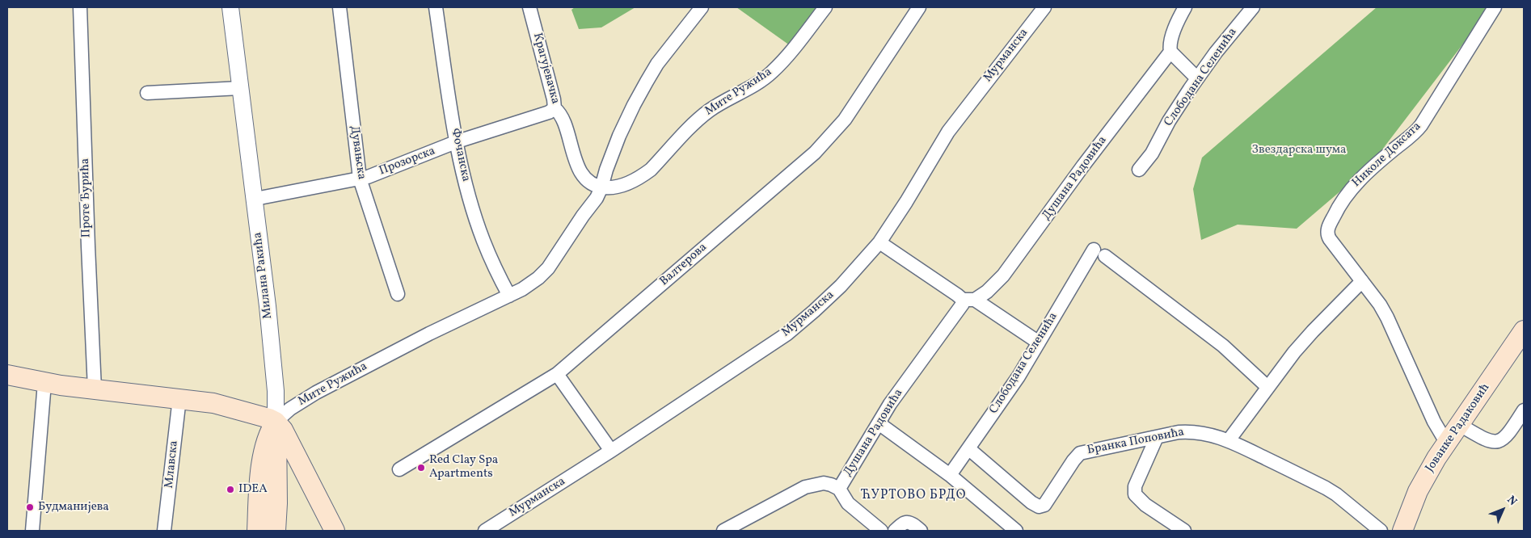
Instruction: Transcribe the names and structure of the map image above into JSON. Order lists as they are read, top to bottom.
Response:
{
  "streets": {
    "main road": ["Милана Ракића", "Јованке Радаковић"],
    "street": [
      "Мурманска",
      "Крагујевачка",
      "Слободана Селенића",
      "Мите Ружића",
      "Дувањска",
      "Фочанска",
      "Николе Доксата",
      "Прозорска",
      "Душана Радовића",
      "Проте Ђурића",
      "Валтерова",
      "Бранка Поповића",
      "Млавска"
    ]
  },
  "crossings": [
    ["Крагујевачка", "Мите Ружића"],
    ["Крагујевачка", "Прозорска"],
    ["Слободана Селенића", "Бранка Поповића"],
    ["Мите Ружића", "Фочанска"],
    ["Мите Ружића", "Милана Ракића"],
    ["Дувањска", "Прозорска"],
    ["Фочанска", "Прозорска"],
    ["Николе Доксата", "Јованке Радаковић"],
    ["Прозорска", "Милана Ракића"]
  ],
  "districts": ["ЋУРТОВО БРДО"],
  "parks": ["Звездарска шума"],
  "places": ["Red Clay Spa Apartments", "IDEA", "Будманијева"],
  "north": "top right"
}
